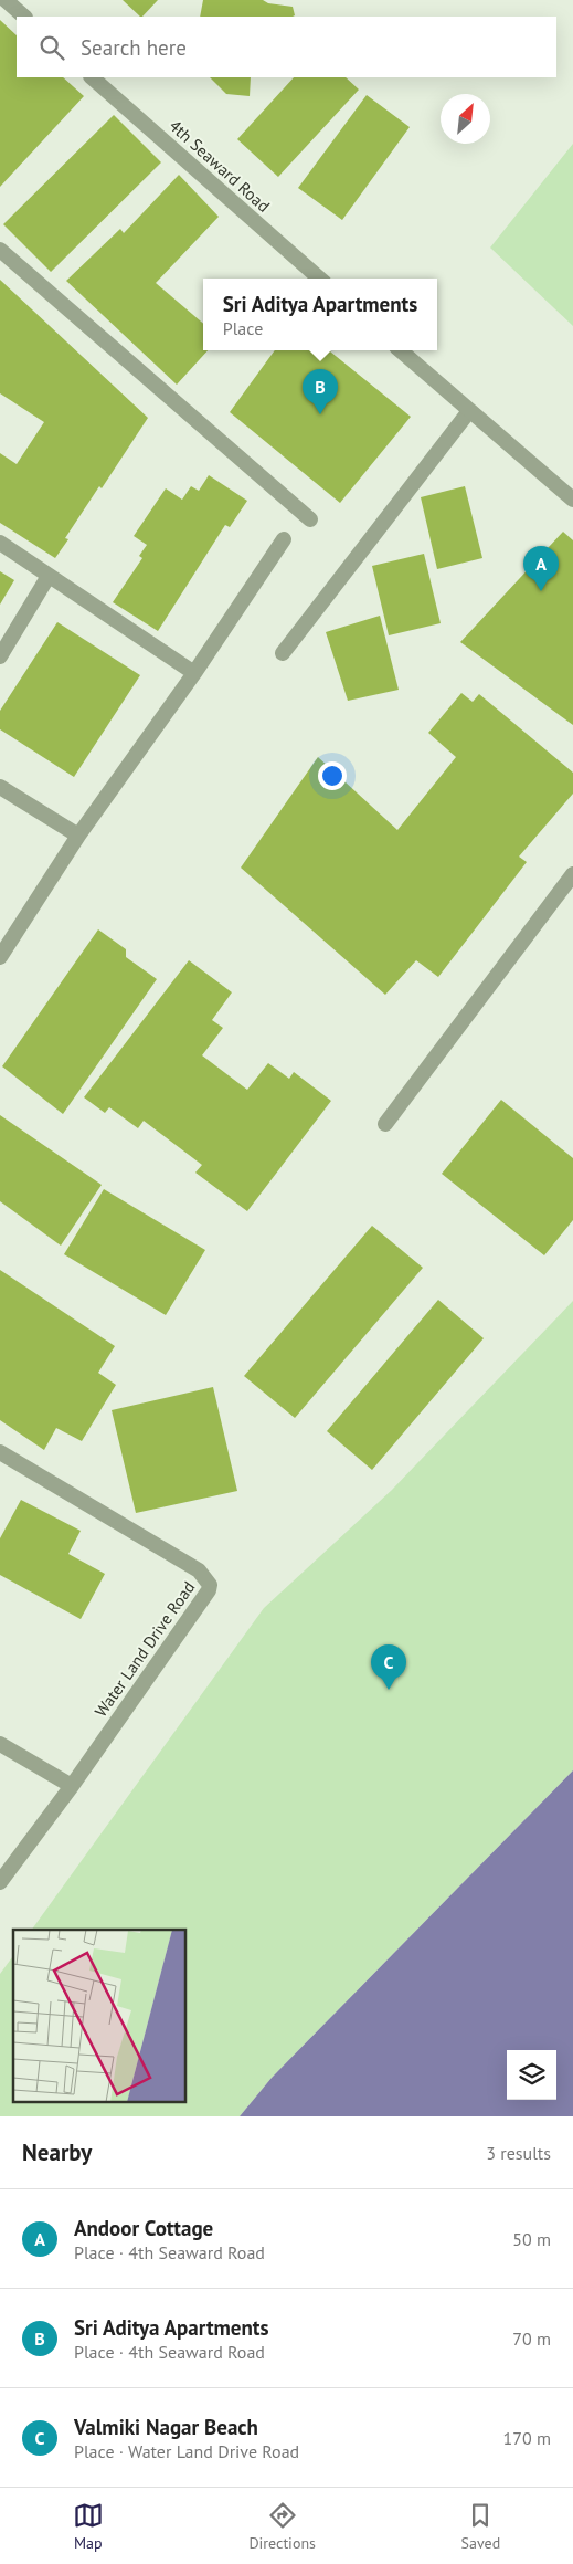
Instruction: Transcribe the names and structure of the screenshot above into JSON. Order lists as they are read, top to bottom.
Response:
{
  "streets": {
    "street": ["4th Seaward Road", "Water Land Drive Road"]
  },
  "north": "top right",
  "page": {
    "search": "Search here",
    "popup": ["Sri Aditya Apartments", "Place"],
    "pins": ["B", "A", "C"],
    "heading": ["Nearby", "3 results"],
    "list": [
      {
        "mark": "A",
        "name": "Andoor Cottage",
        "note": "Place · 4th Seaward Road",
        "value": "50 m"
      },
      {
        "mark": "B",
        "name": "Sri Aditya Apartments",
        "note": "Place · 4th Seaward Road",
        "value": "70 m"
      },
      {
        "mark": "C",
        "name": "Valmiki Nagar Beach",
        "note": "Place · Water Land Drive Road",
        "value": "170 m"
      }
    ],
    "nav": ["Map", "Directions", "Saved"]
  }
}
